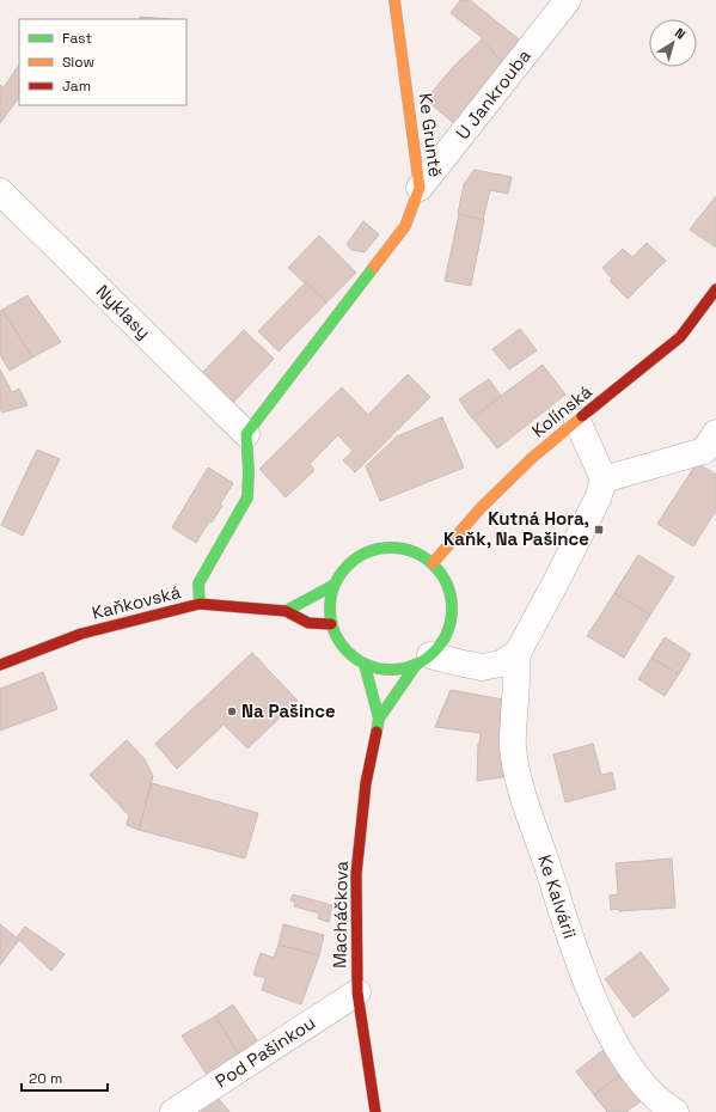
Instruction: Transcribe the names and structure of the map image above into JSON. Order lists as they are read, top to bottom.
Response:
{
  "streets": {
    "street": [
      "U Jankrouba",
      "Ke Gruntě",
      "Nyklasy",
      "Kolínská",
      "Kaňkovská",
      "Ke Kalvárii",
      "Macháčkova",
      "Pod Pašinkou"
    ]
  },
  "crossings": [
    ["U Jankrouba", "Ke Gruntě"],
    ["Ke Gruntě", "Nyklasy"],
    ["Kolínská", "Kaňkovská"],
    ["Macháčkova", "Pod Pašinkou"]
  ],
  "places": {
    "transit": ["Kutná Hora, Kaňk, Na Pašince"],
    "other": ["Na Pašince"]
  },
  "legend": ["Fast", "Slow", "Jam"],
  "scale_bar": "20 m",
  "north": "top right"
}
